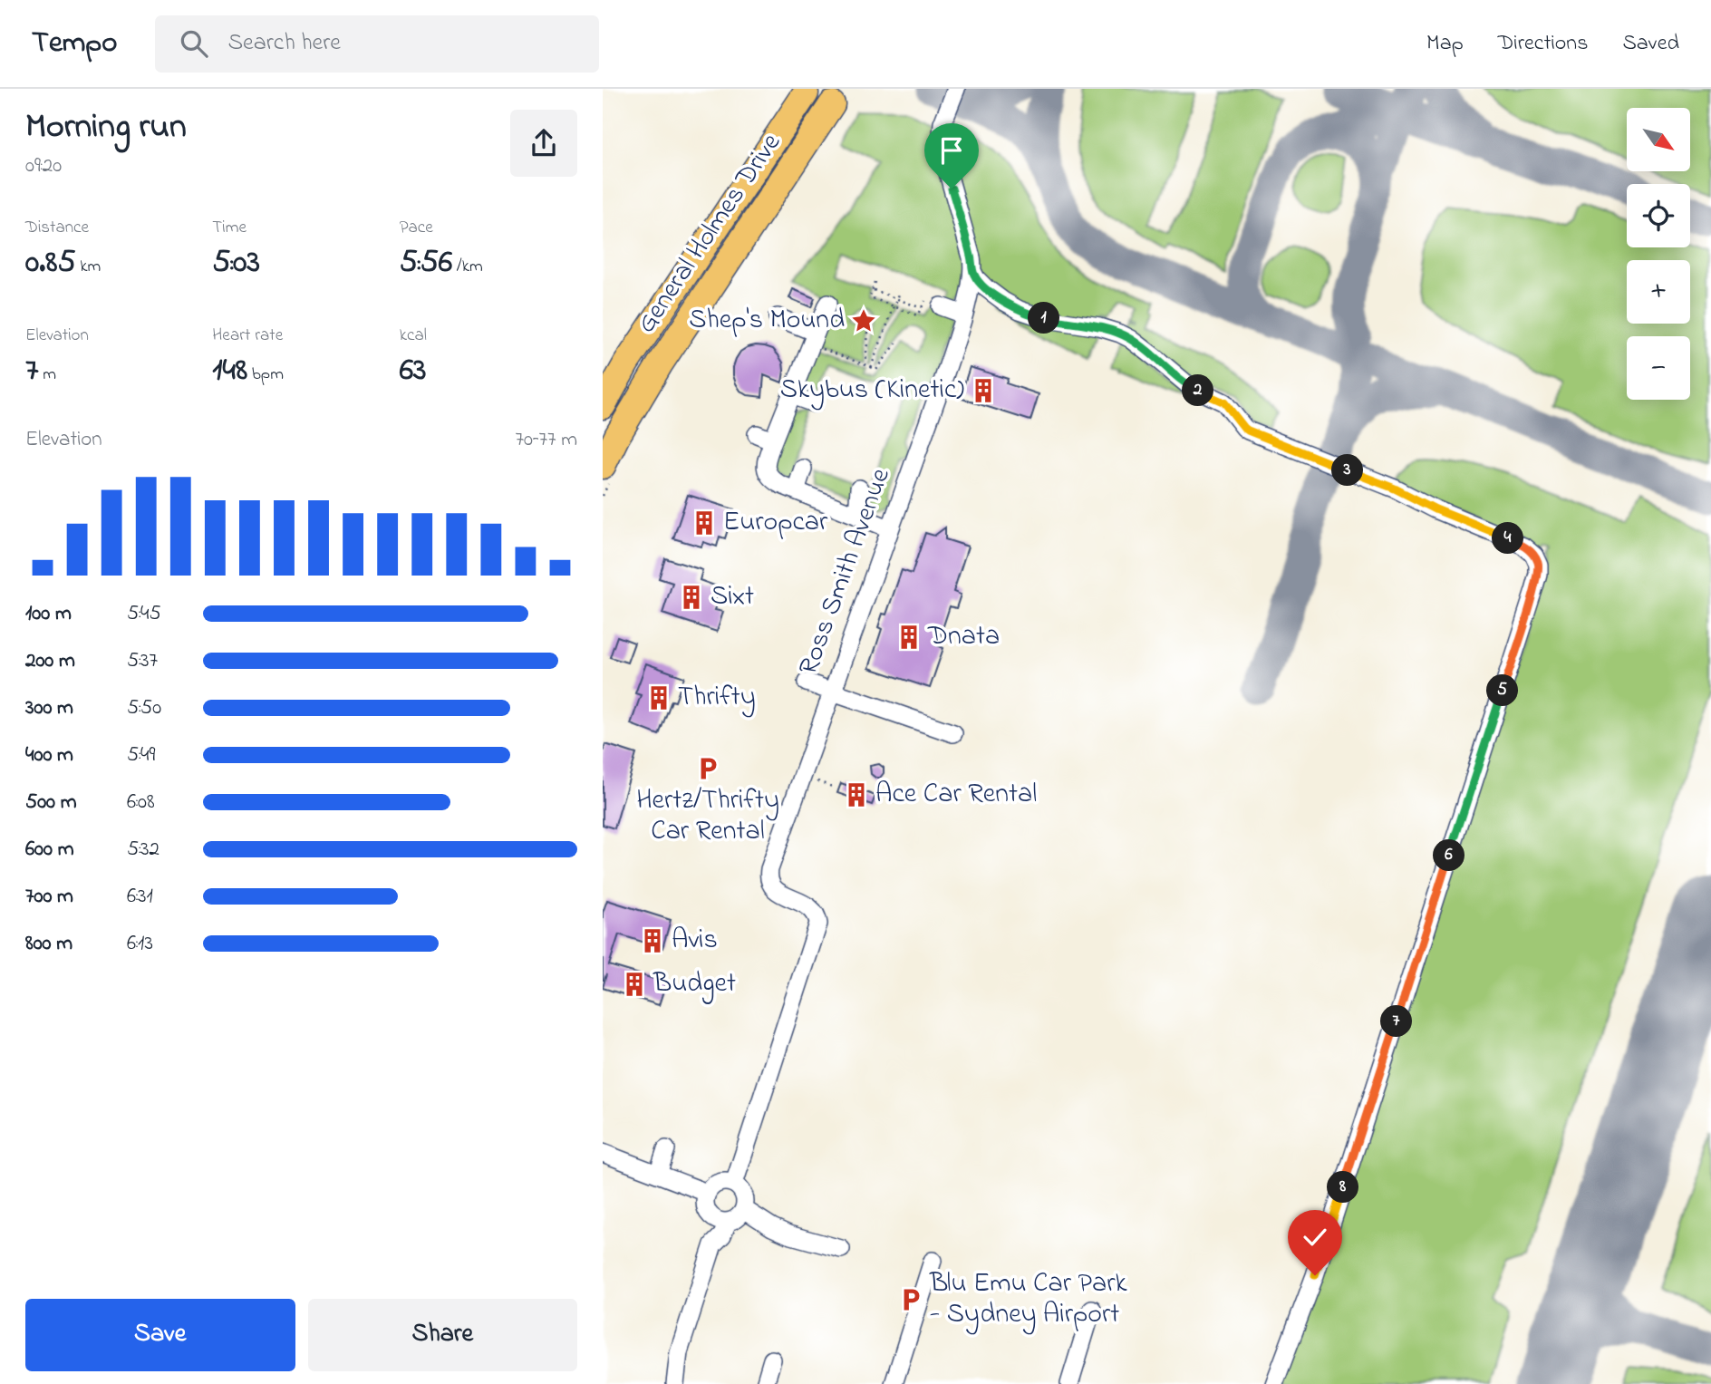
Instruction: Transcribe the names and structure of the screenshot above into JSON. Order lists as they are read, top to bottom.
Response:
{
  "streets": {
    "highway": ["General Holmes Drive"],
    "lane": ["Ross Smith Avenue"]
  },
  "places": {
    "place": ["Shep's Mound"],
    "building": [
      "Skybus (Kinetic)",
      "Europcar",
      "Sixt",
      "Dnata",
      "Thrifty",
      "Ace Car Rental",
      "Avis",
      "Budget"
    ],
    "parking": ["Hertz/Thrifty Car Rental", "Blu Emu Car Park - Sydney Airport"]
  },
  "north": "bottom right",
  "page": {
    "header": "Tempo",
    "search": "Search here",
    "nav": ["Map", "Directions", "Saved"],
    "heading": ["Morning run", "09:20"],
    "map_buttons": ["+", "−"],
    "stats": [
      ["Distance", "0.85 km"],
      ["Time", "5:03"],
      ["Pace", "5:56 /km"],
      ["Elevation", "7 m"],
      ["Heart rate", "148 bpm"],
      ["kcal", "63"]
    ],
    "pins": [
      "1",
      "2",
      "3",
      "4",
      "5",
      "6",
      "7",
      "8"
    ],
    "chart": ["Elevation", "70–77 m"],
    "list": [
      {
        "name": "100 m",
        "note": "5:45"
      },
      {
        "name": "200 m",
        "note": "5:37"
      },
      {
        "name": "300 m",
        "note": "5:50"
      },
      {
        "name": "400 m",
        "note": "5:49"
      },
      {
        "name": "500 m",
        "note": "6:08"
      },
      {
        "name": "600 m",
        "note": "5:32"
      },
      {
        "name": "700 m",
        "note": "6:31"
      },
      {
        "name": "800 m",
        "note": "6:13"
      }
    ],
    "buttons": ["Save", "Share"]
  }
}
